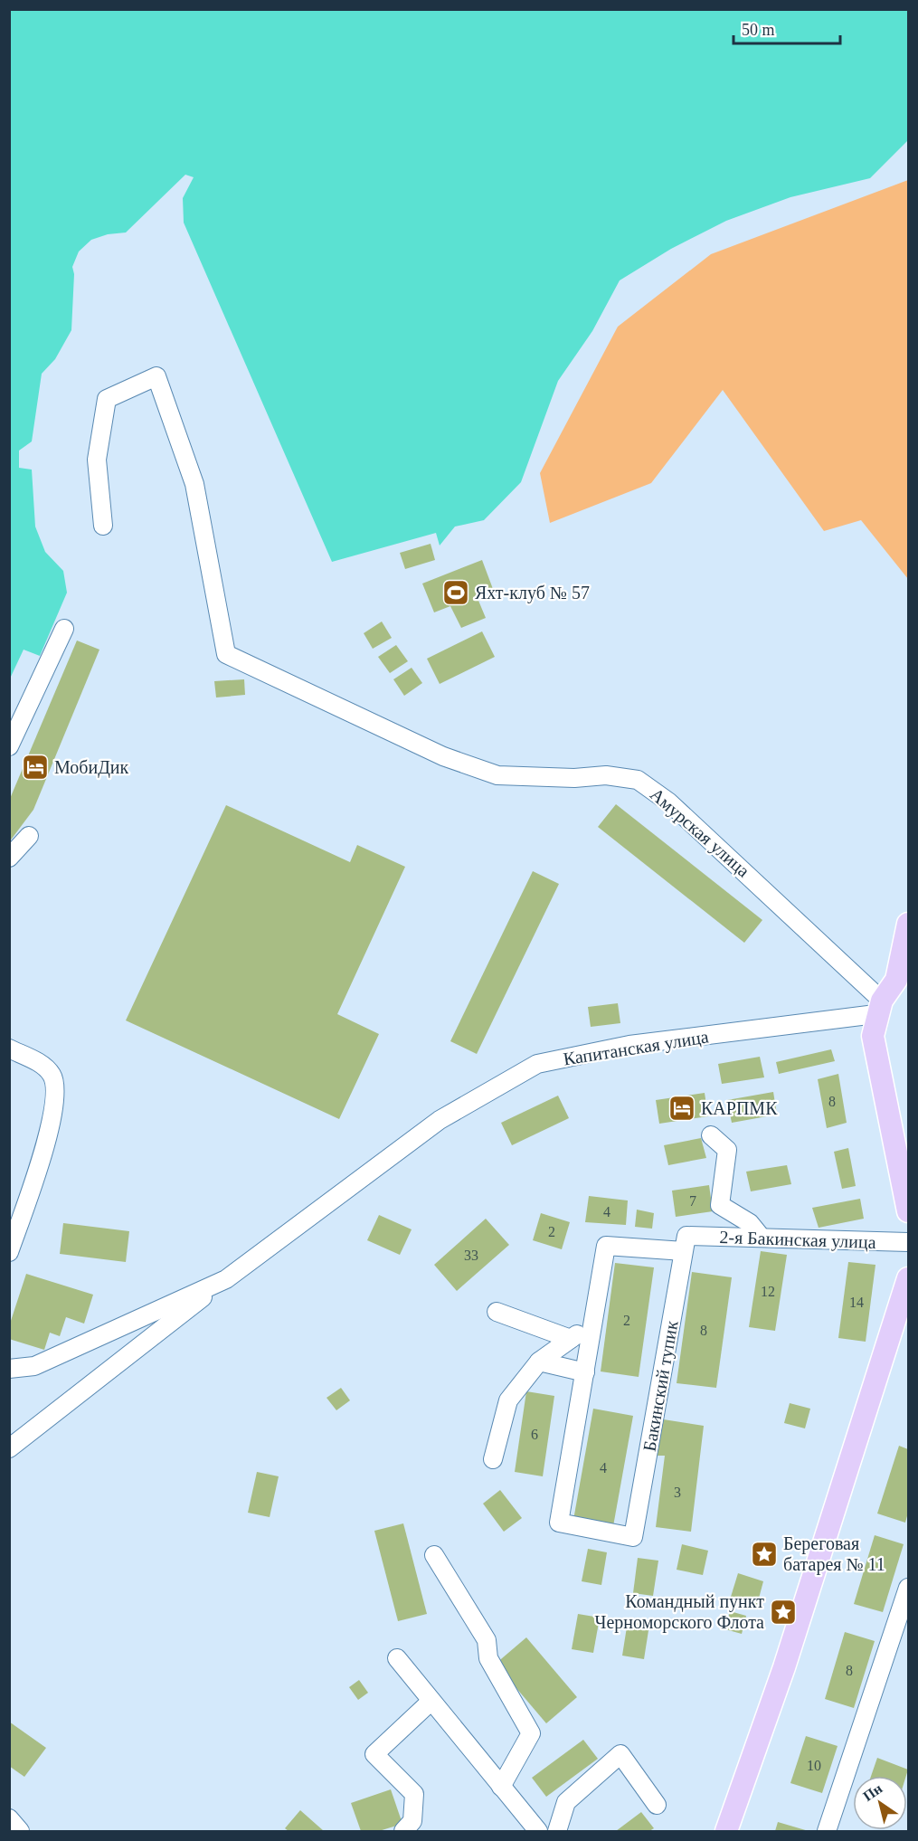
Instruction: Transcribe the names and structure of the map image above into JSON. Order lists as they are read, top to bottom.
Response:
{
  "streets": {
    "street": [
      "Амурская улица",
      "Капитанская улица",
      "2-я Бакинская улица",
      "Бакинский тупик"
    ]
  },
  "crossings": [
    ["Амурская улица", "Капитанская улица"],
    ["2-я Бакинская улица", "Бакинский тупик"]
  ],
  "places": {
    "sports": ["Яхт-клуб № 57"],
    "hotel": ["МобиДик", "КАРПМК"],
    "place": ["Береговая батарея № 11", "Командный пункт Черноморского Флота"]
  },
  "house_numbers": [
    "8",
    "7",
    "4",
    "2",
    "33",
    "12",
    "14",
    "2",
    "8",
    "6",
    "4",
    "3",
    "8",
    "10"
  ],
  "scale_bar": "50 m",
  "north": "top left"
}
